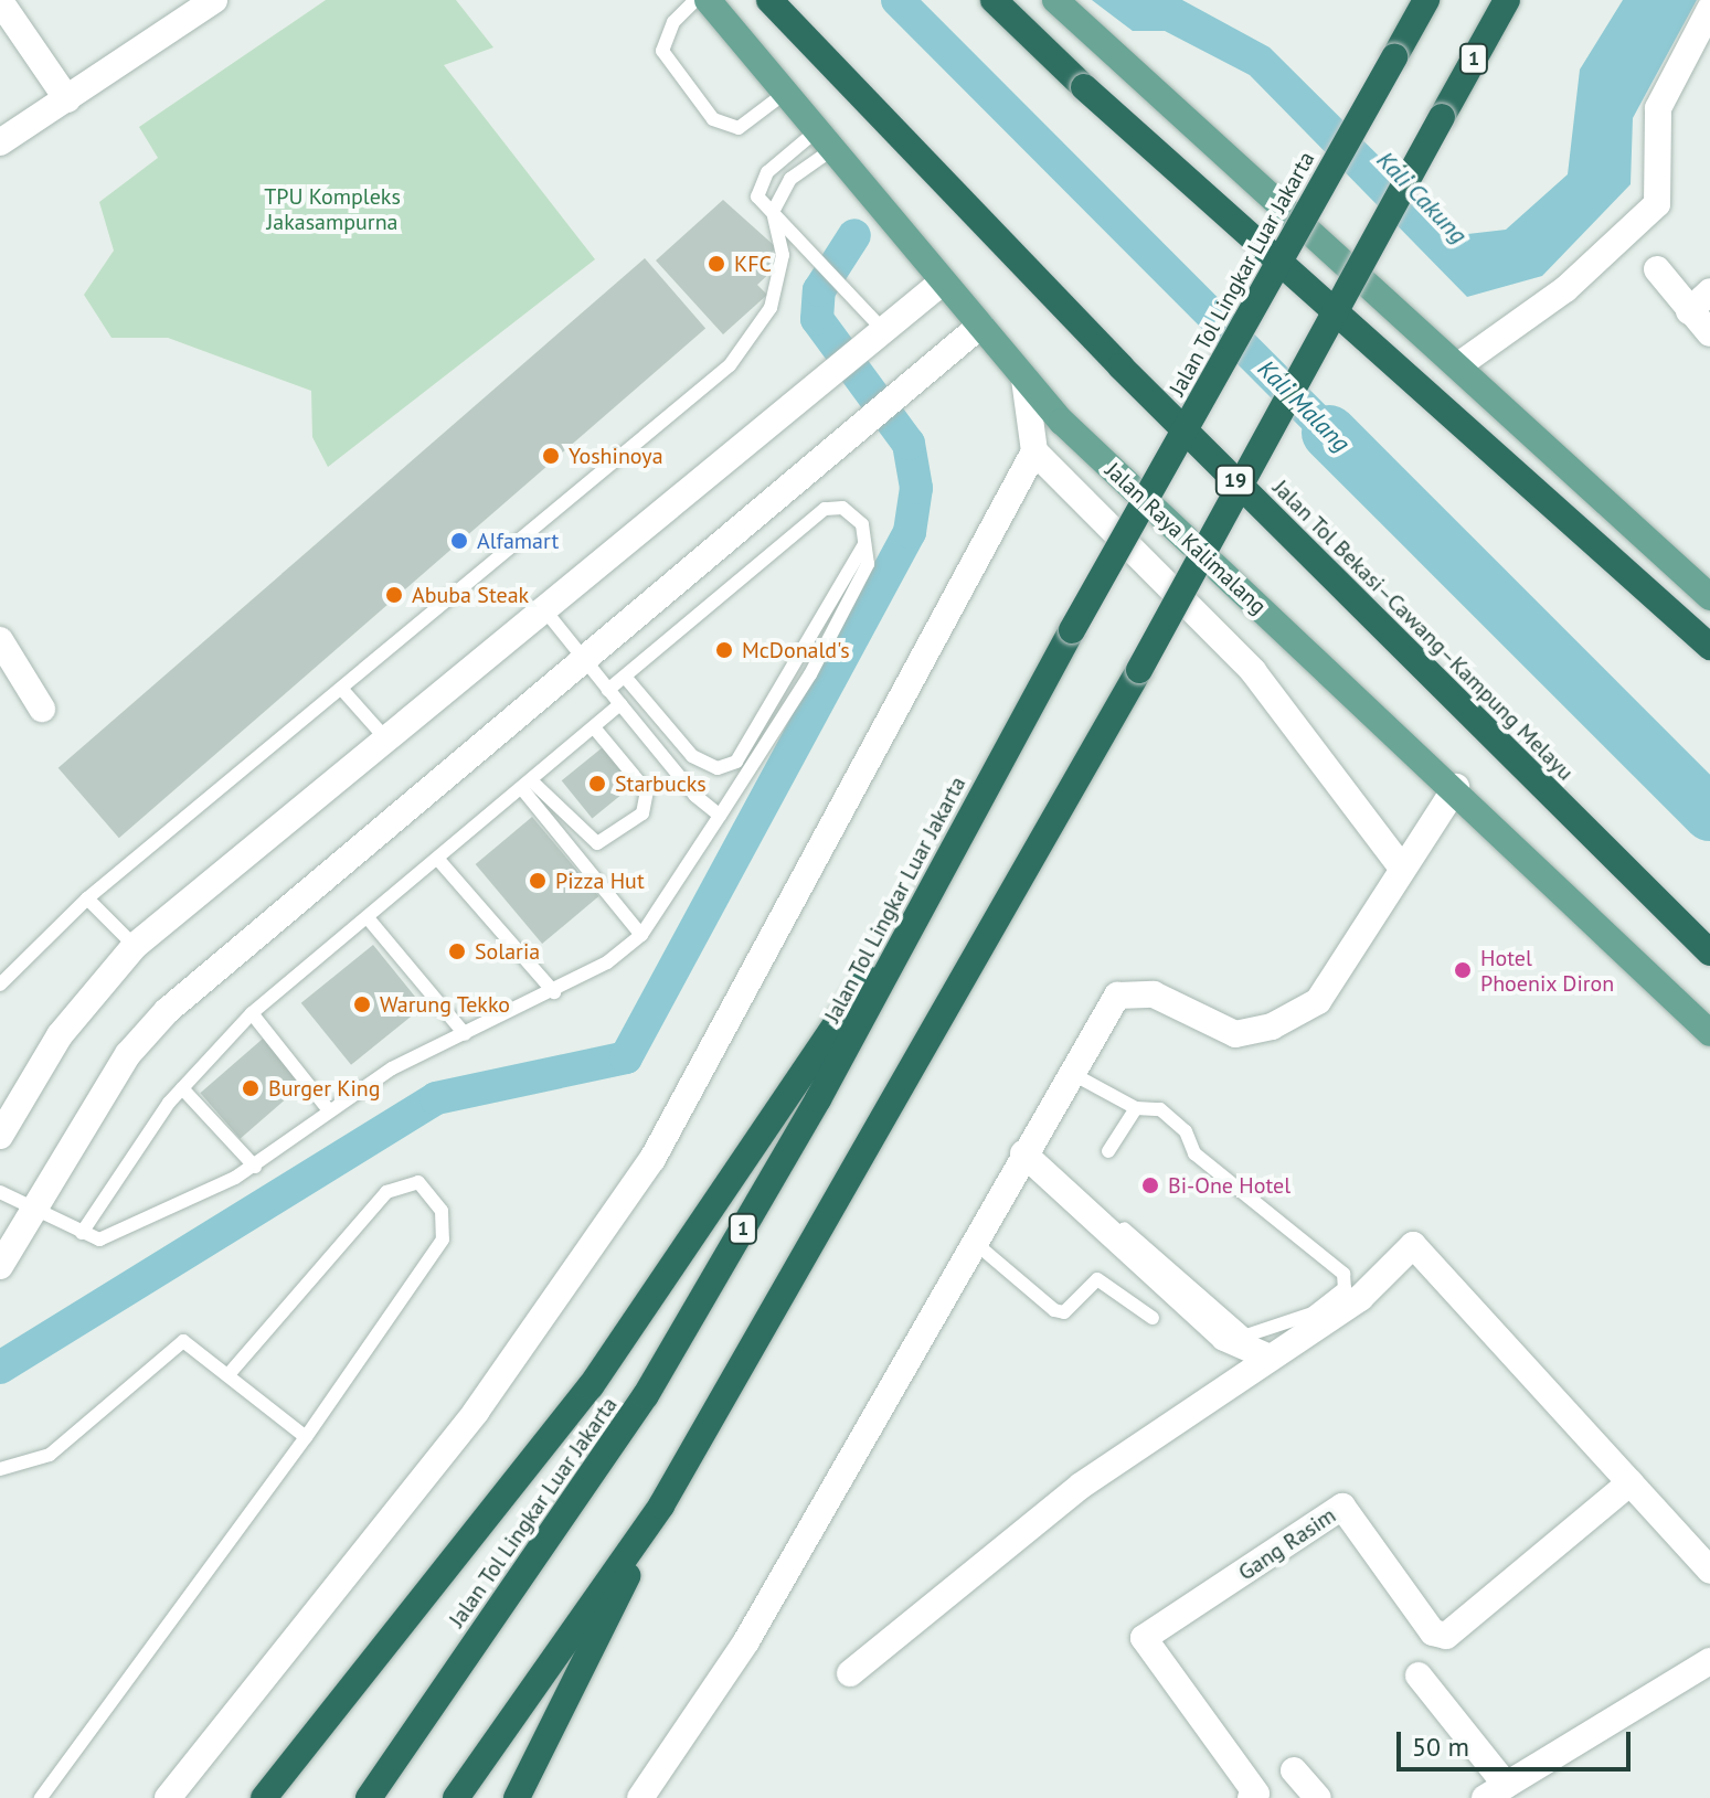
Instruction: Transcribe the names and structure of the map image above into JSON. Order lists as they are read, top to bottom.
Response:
{
  "streets": {
    "highway": [
      "1",
      "Jalan Tol Lingkar Luar Jakarta",
      "19",
      "Jalan Tol Bekasi–Cawang–Kampung Melayu"
    ],
    "main road": ["Jalan Raya Kalimalang"],
    "street": ["Gang Rasim"]
  },
  "water": ["Kali Cakung", "Kali Malang"],
  "parks": ["TPU Kompleks Jakasampurna"],
  "places": [
    "KFC",
    "Yoshinoya",
    "Alfamart",
    "Abuba Steak",
    "McDonald's",
    "Starbucks",
    "Pizza Hut",
    "Solaria",
    "Hotel Phoenix Diron",
    "Warung Tekko",
    "Burger King",
    "Bi-One Hotel"
  ],
  "scale_bar": "50 m"
}
